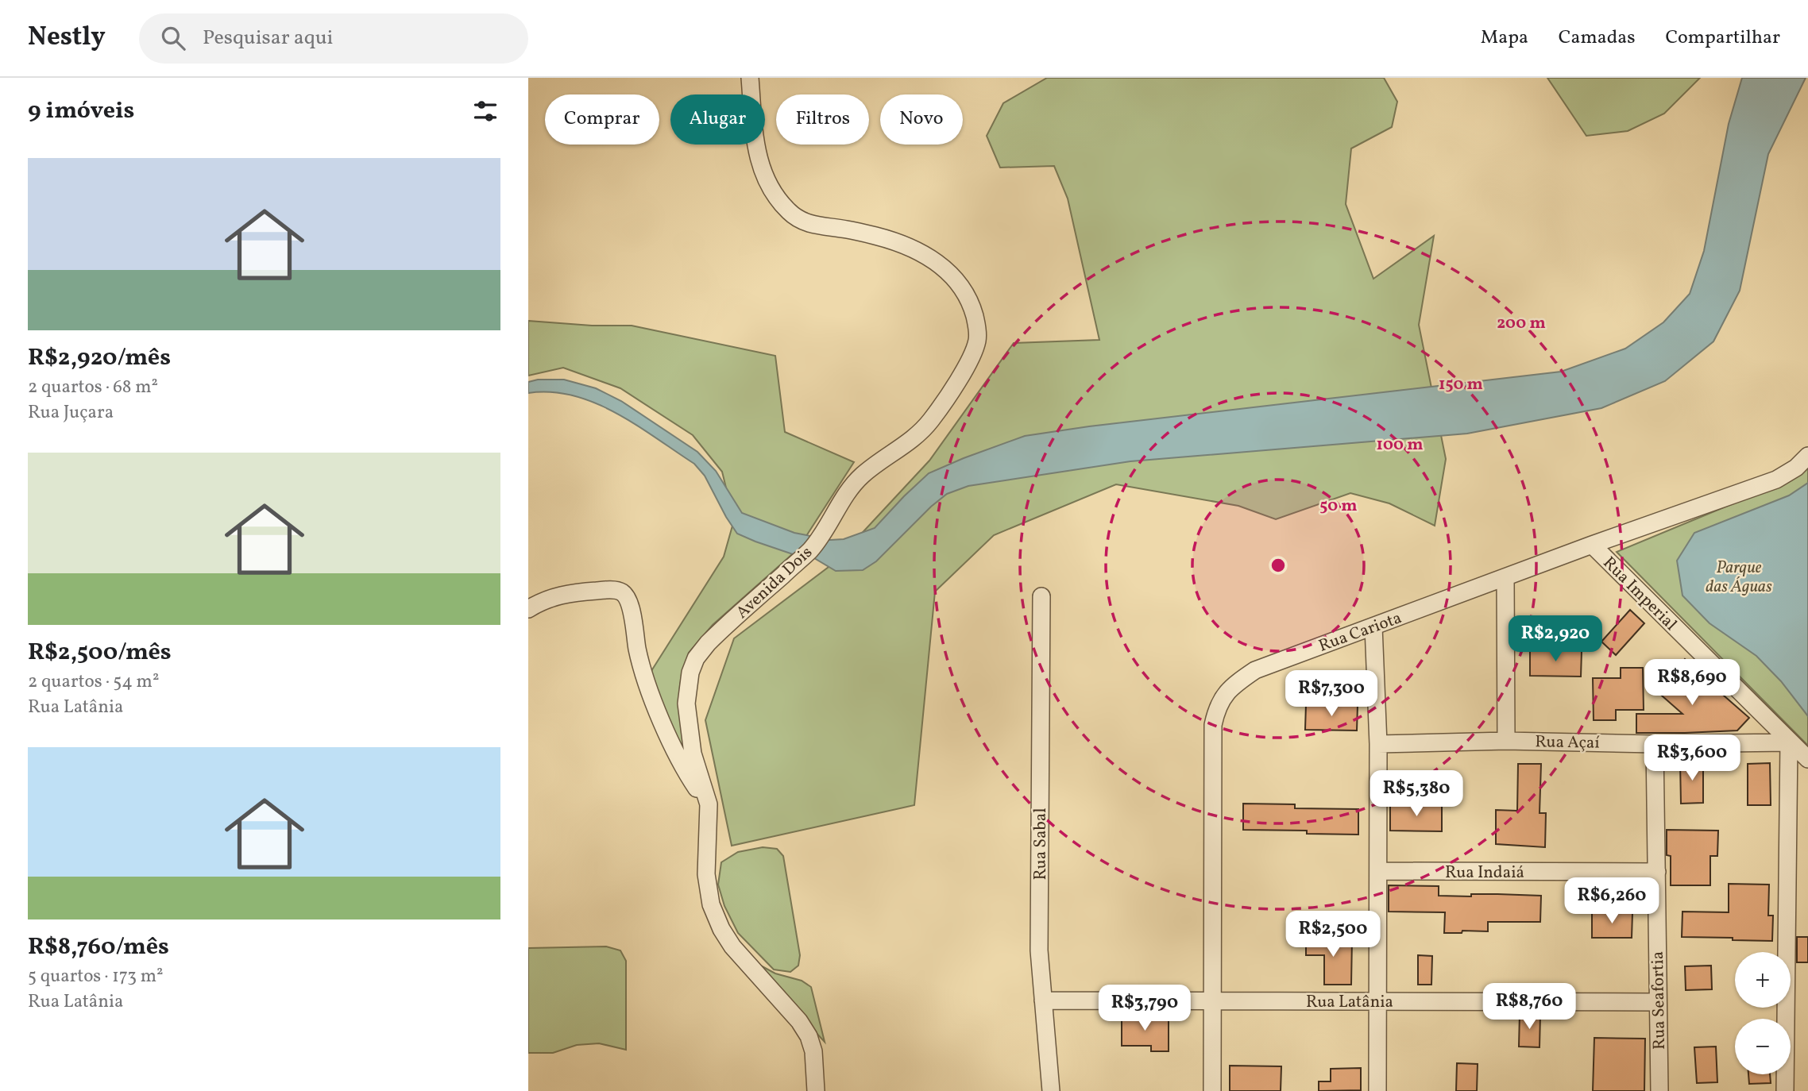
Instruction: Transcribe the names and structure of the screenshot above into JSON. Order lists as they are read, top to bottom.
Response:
{
  "streets": {
    "street": [
      "Avenida Dois",
      "Rua Imperial",
      "Rua Cariota",
      "Rua Açaí",
      "Rua Sabal",
      "Rua Indaiá",
      "Rua Seafortia",
      "Rua Latânia"
    ]
  },
  "crossings": [
    ["Rua Imperial", "Rua Cariota"],
    ["Rua Imperial", "Rua Açaí"],
    ["Rua Cariota", "Rua Latânia"],
    ["Rua Açaí", "Rua Seafortia"],
    ["Rua Sabal", "Rua Latânia"],
    ["Rua Indaiá", "Rua Seafortia"],
    ["Rua Seafortia", "Rua Latânia"]
  ],
  "parks": ["Parque das Águas"],
  "page": {
    "header": "Nestly",
    "search": "Pesquisar aqui",
    "nav": ["Mapa", "Camadas", "Compartilhar"],
    "heading": "9 imóveis",
    "chip": [
      "Comprar",
      "Alugar",
      "Filtros",
      "Novo"
    ],
    "list": [
      {
        "name": "R$2,920/mês",
        "note": "2 quartos · 68 m² · Rua Juçara"
      },
      {
        "name": "R$2,500/mês",
        "note": "2 quartos · 54 m² · Rua Latânia"
      },
      {
        "name": "R$8,760/mês",
        "note": "5 quartos · 173 m² · Rua Latânia"
      }
    ],
    "price": [
      "R$2,920",
      "R$8,690",
      "R$7,300",
      "R$3,600",
      "R$5,380",
      "R$6,260",
      "R$2,500",
      "R$8,760",
      "R$3,790"
    ],
    "map_buttons": ["+", "−"]
  },
  "rings": [
    "200 m",
    "150 m",
    "100 m",
    "50 m"
  ]
}
